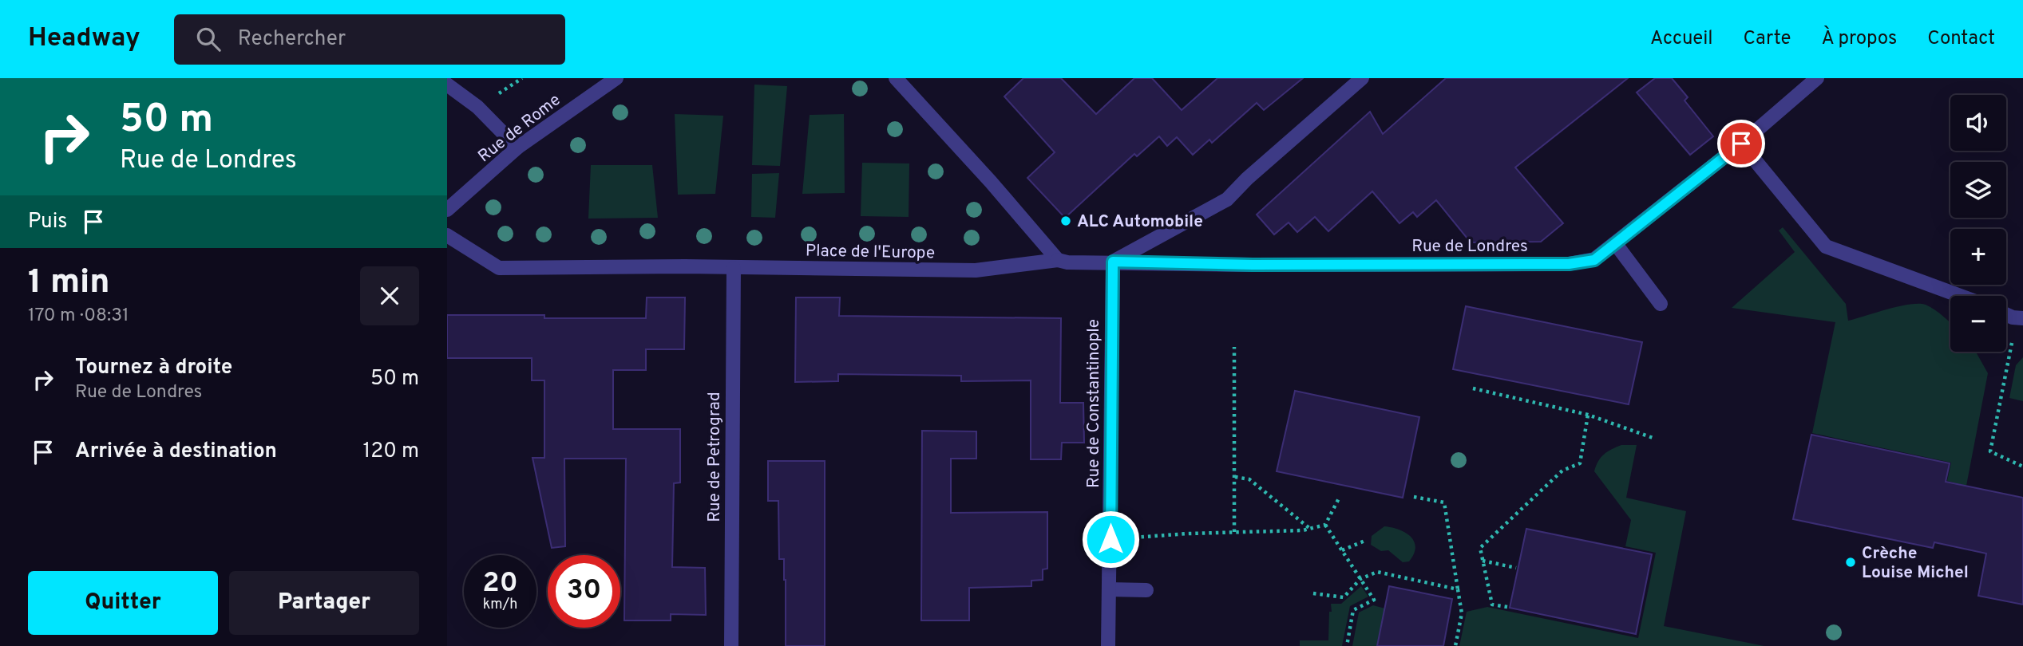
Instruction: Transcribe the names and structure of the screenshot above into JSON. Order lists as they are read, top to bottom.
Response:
{
  "streets": {
    "street": [
      "Rue de Rome",
      "Rue de Londres",
      "Place de l'Europe",
      "Rue de Constantinople",
      "Rue de Petrograd"
    ]
  },
  "crossings": [
    ["Rue de Londres", "Place de l'Europe"],
    ["Rue de Londres", "Rue de Constantinople"],
    ["Place de l'Europe", "Rue de Petrograd"]
  ],
  "places": ["ALC Automobile", "Crèche Louise Michel"],
  "page": {
    "header": "Headway",
    "search": "Rechercher",
    "nav": [
      "Accueil",
      "Carte",
      "À propos",
      "Contact"
    ],
    "turn": ["50 m", "Rue de Londres"],
    "map_buttons": ["+", "−"],
    "then": "Puis",
    "heading": ["1 min", "170 m · 08:31"],
    "list": [
      {
        "name": "Tournez à droite",
        "note": "Rue de Londres",
        "value": "50 m"
      },
      {
        "name": "Arrivée à destination",
        "value": "120 m"
      }
    ],
    "speed": "20 km/h",
    "limit": "30",
    "buttons": ["Quitter", "Partager"]
  }
}
